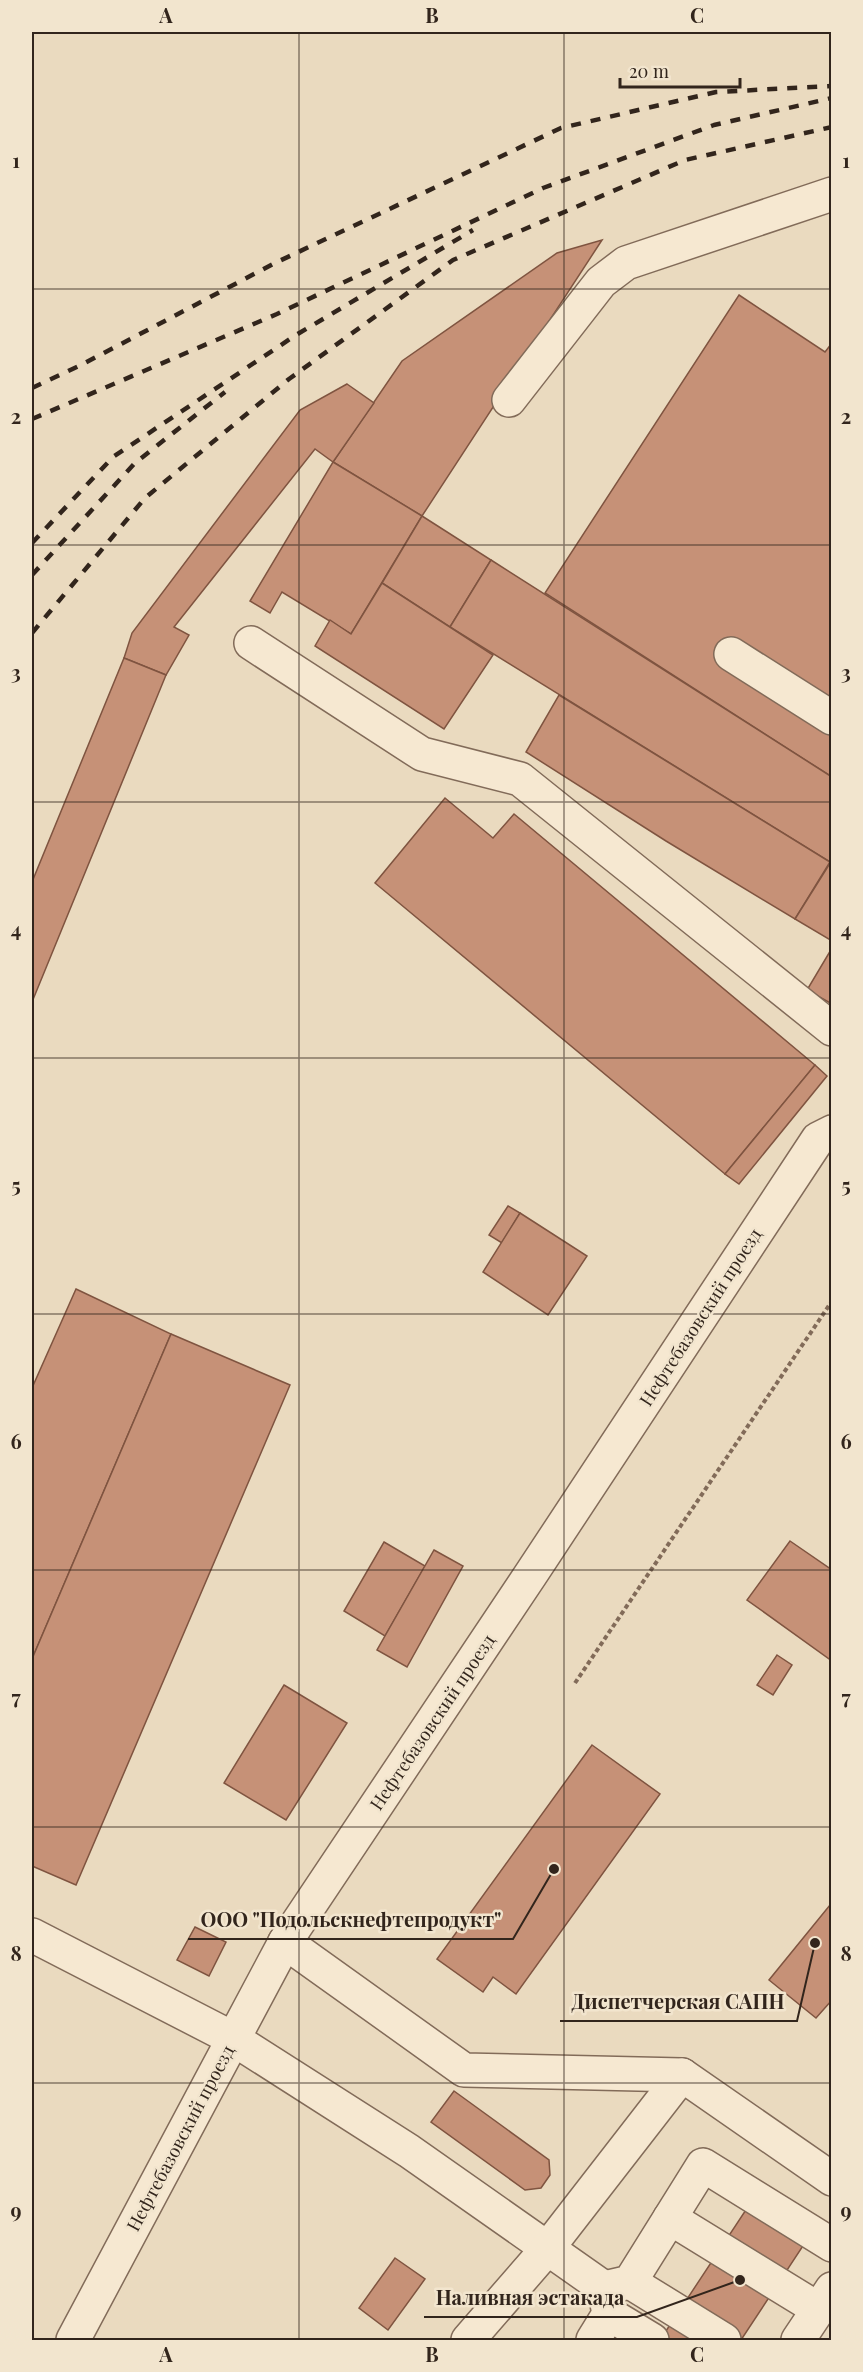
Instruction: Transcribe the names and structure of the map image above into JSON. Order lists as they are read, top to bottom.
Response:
{
  "streets": {
    "street": ["Нефтебазовский проезд"]
  },
  "places": ["ООО \"Подольскнефтепродукт\"", "Диспетчерская САПН", "Наливная эстакада"],
  "scale_bar": "20 m",
  "grid": {
    "columns": ["A", "B", "C"],
    "rows": [
      "1",
      "2",
      "3",
      "4",
      "5",
      "6",
      "7",
      "8",
      "9"
    ]
  }
}
